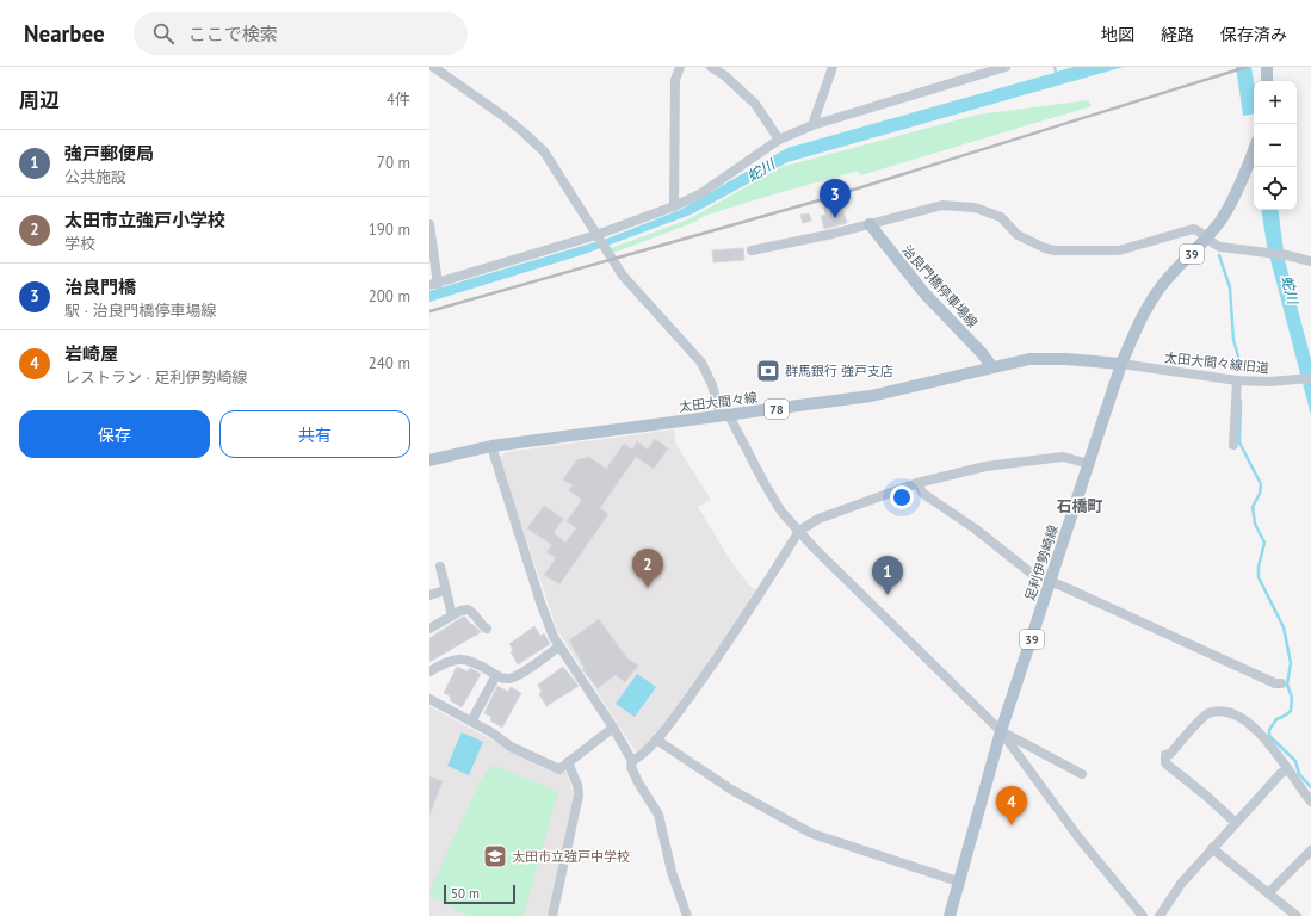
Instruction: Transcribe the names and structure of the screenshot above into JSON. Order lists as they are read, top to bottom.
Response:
{
  "streets": {
    "main road": [
      "39",
      "治良門橋停車場線",
      "太田大間々線",
      "78",
      "足利伊勢崎線"
    ],
    "street": ["太田大間々線旧道"]
  },
  "crossings": [
    ["治良門橋停車場線", "太田大間々線"],
    ["太田大間々線旧道", "太田大間々線"],
    ["太田大間々線旧道", "足利伊勢崎線"],
    ["太田大間々線", "足利伊勢崎線"]
  ],
  "districts": ["石橋町"],
  "water": ["蛇川"],
  "places": {
    "bank": ["群馬銀行 強戸支店"],
    "school or university": ["太田市立強戸中学校"]
  },
  "scale_bar": "50 m",
  "page": {
    "header": "Nearbee",
    "search": "ここで検索",
    "nav": ["地図", "経路", "保存済み"],
    "heading": ["周辺", "4件"],
    "map_buttons": ["+", "−"],
    "list": [
      {
        "mark": "1",
        "name": "強戸郵便局",
        "note": "公共施設",
        "value": "70 m"
      },
      {
        "mark": "2",
        "name": "太田市立強戸小学校",
        "note": "学校",
        "value": "190 m"
      },
      {
        "mark": "3",
        "name": "治良門橋",
        "note": "駅 · 治良門橋停車場線",
        "value": "200 m"
      },
      {
        "mark": "4",
        "name": "岩崎屋",
        "note": "レストラン · 足利伊勢崎線",
        "value": "240 m"
      }
    ],
    "pins": [
      "3",
      "2",
      "1",
      "4"
    ],
    "buttons": ["保存", "共有"],
    "scale": "50 m"
  }
}
